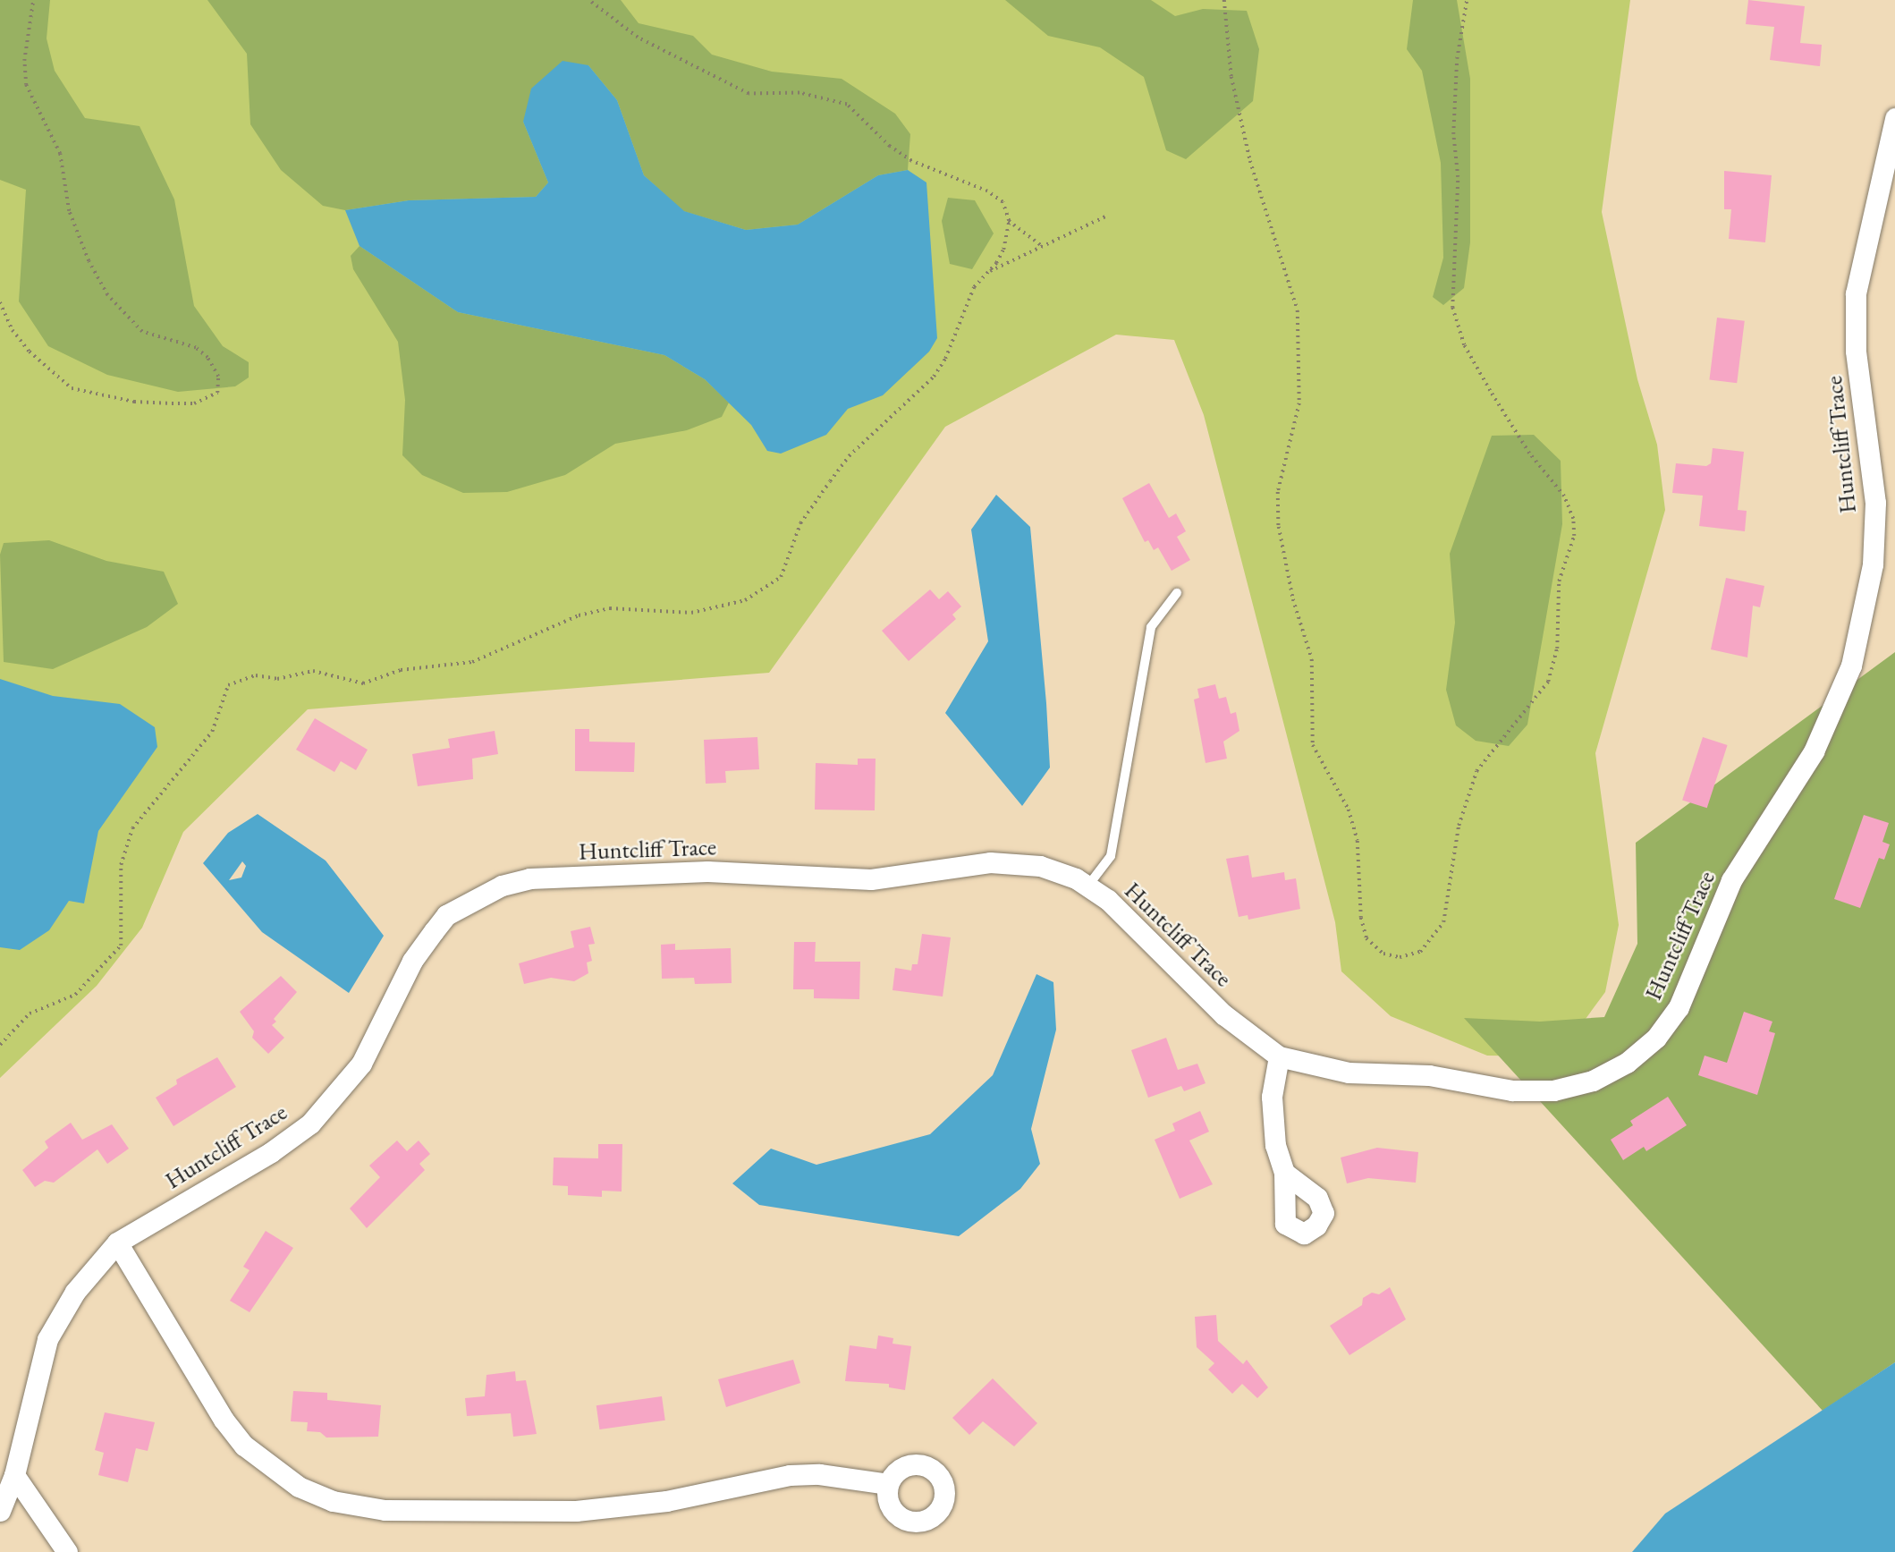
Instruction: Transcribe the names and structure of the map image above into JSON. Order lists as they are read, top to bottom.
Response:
{
  "streets": {
    "street": ["Huntcliff Trace"]
  }
}
